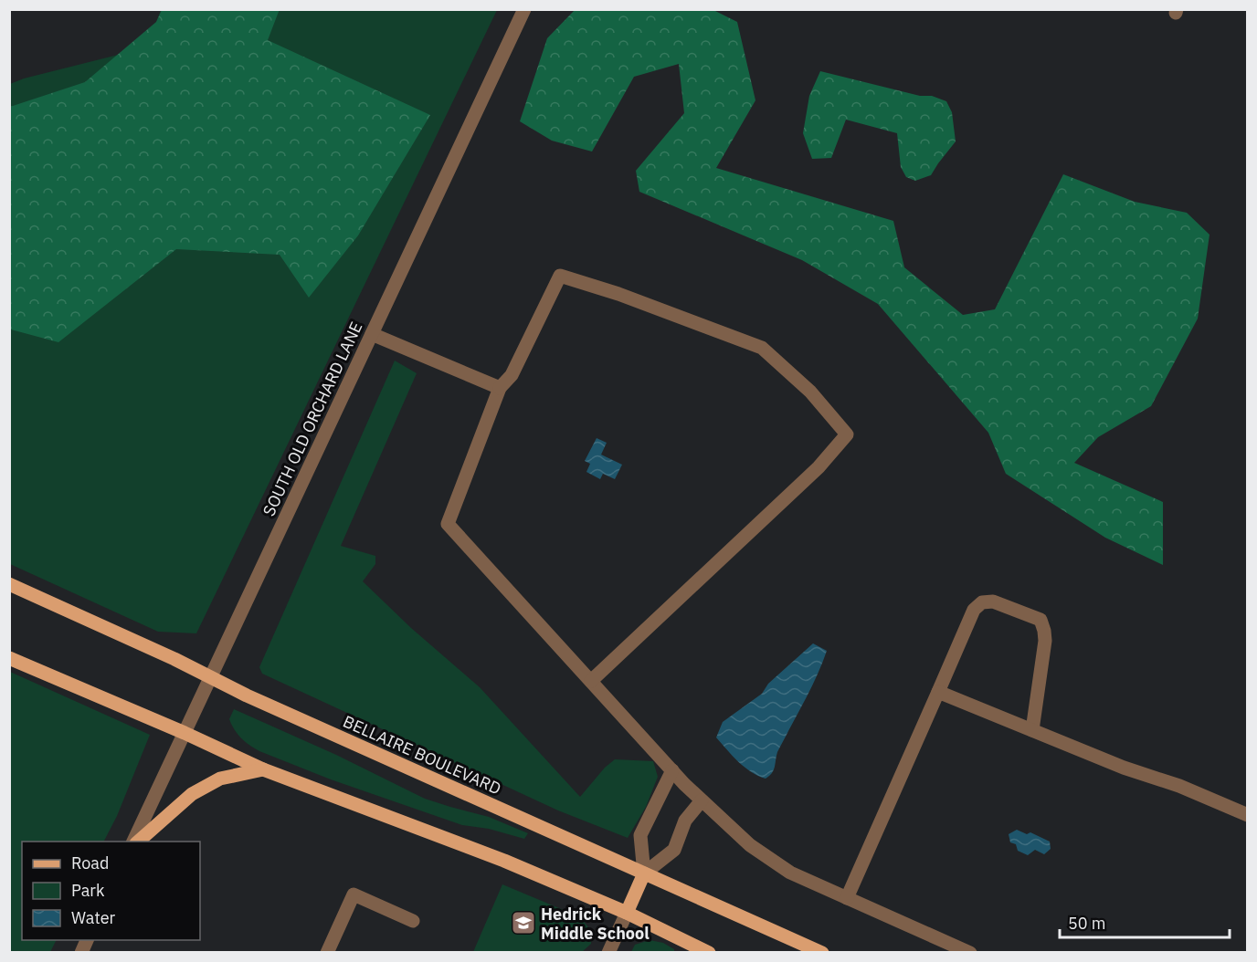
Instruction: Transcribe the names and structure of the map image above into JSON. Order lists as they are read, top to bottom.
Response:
{
  "streets": {
    "main road": ["BELLAIRE BOULEVARD"],
    "street": ["SOUTH OLD ORCHARD LANE"]
  },
  "crossings": [
    ["SOUTH OLD ORCHARD LANE", "BELLAIRE BOULEVARD"]
  ],
  "places": {
    "school or university": ["Hedrick Middle School"]
  },
  "legend": ["Road", "Park", "Water"],
  "scale_bar": "50 m"
}
